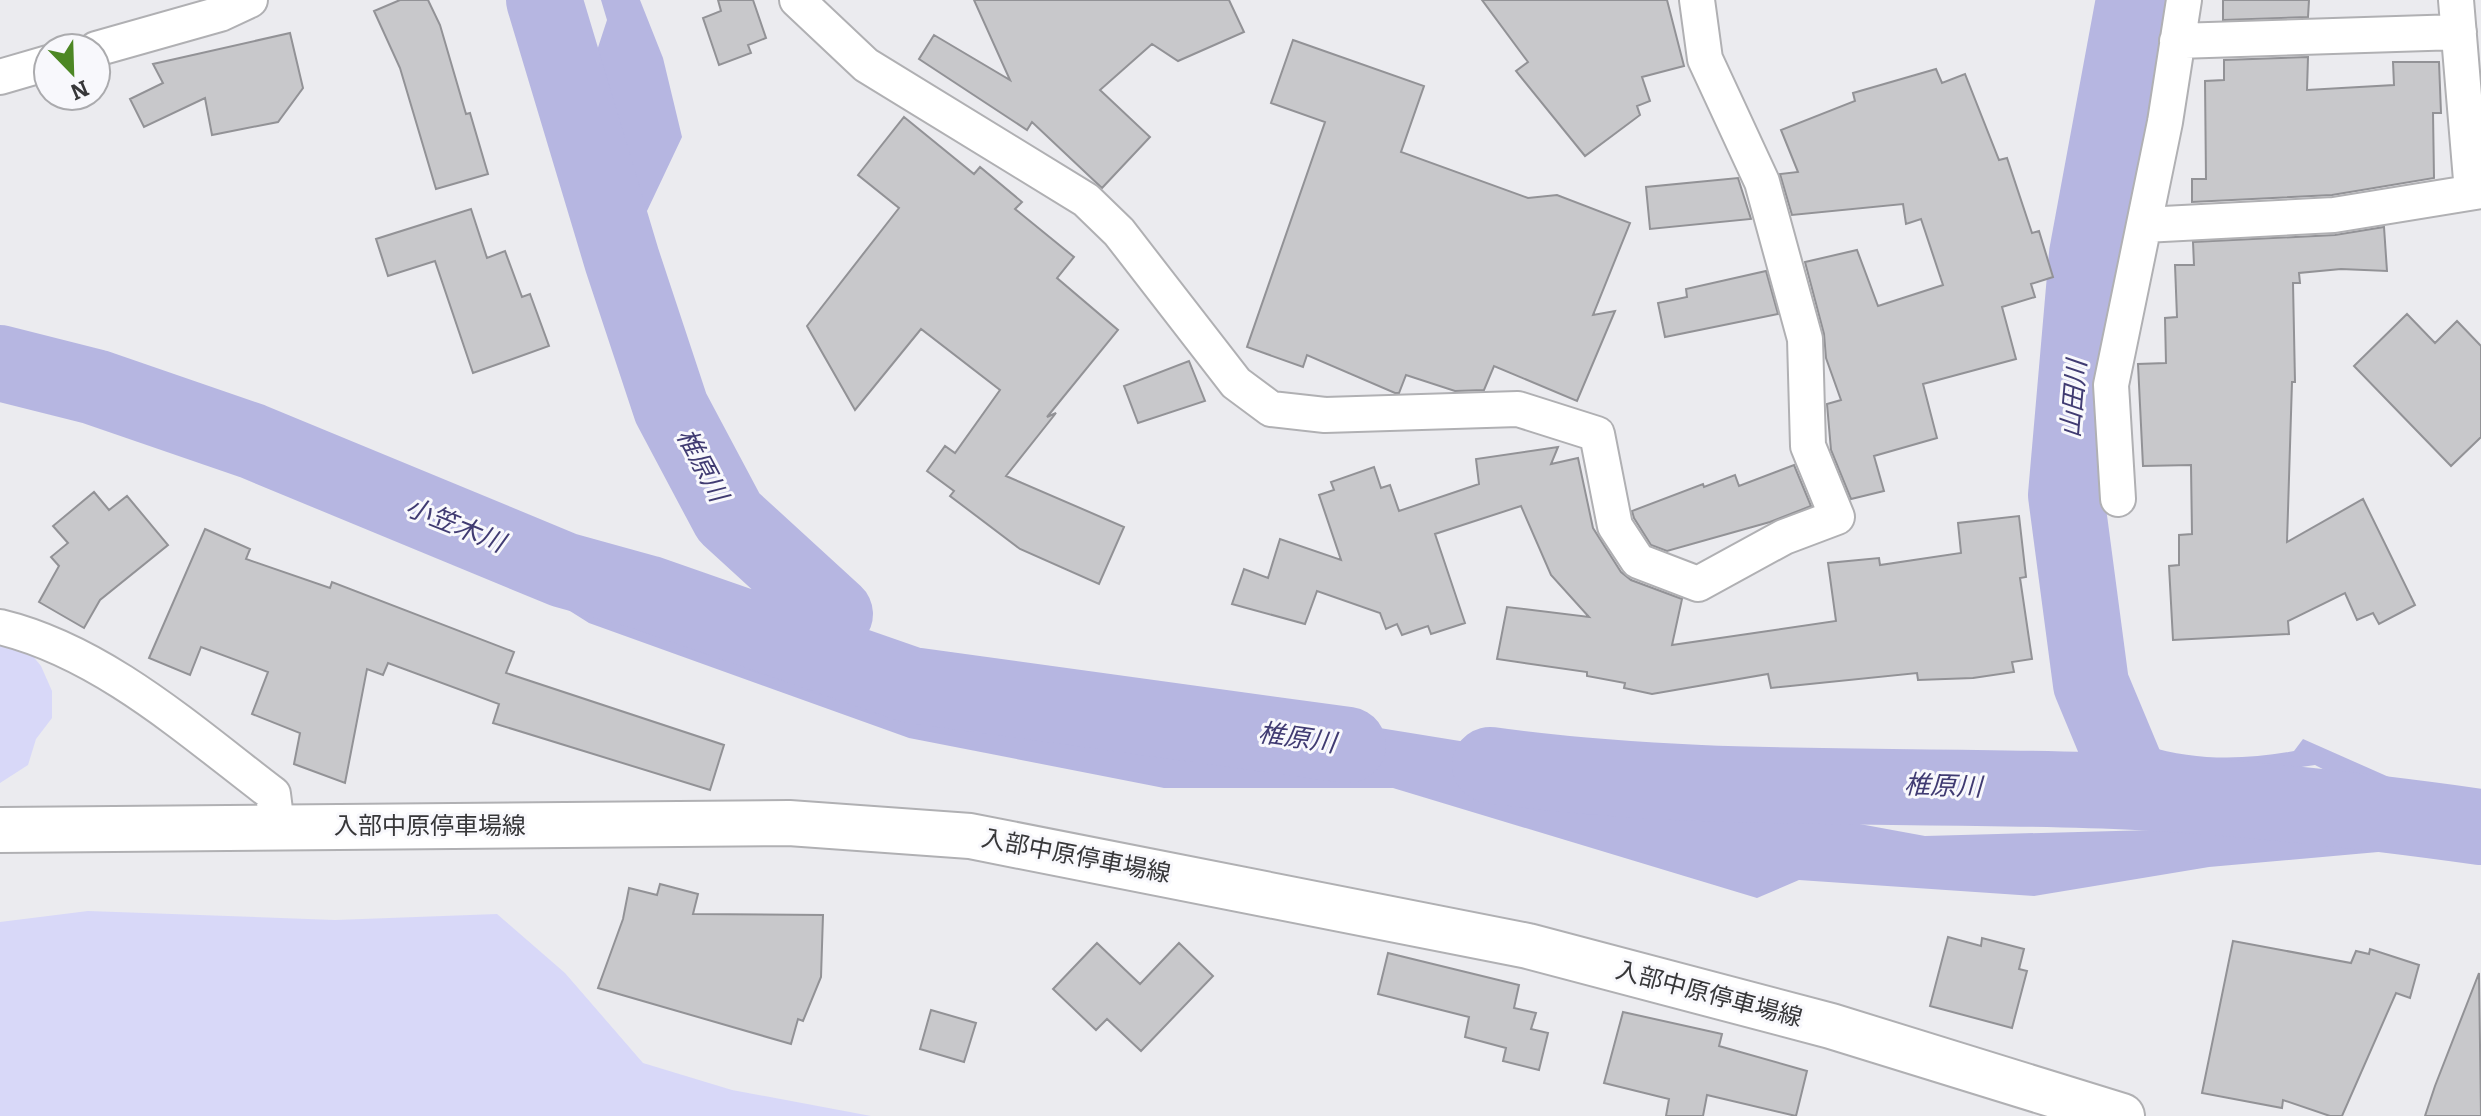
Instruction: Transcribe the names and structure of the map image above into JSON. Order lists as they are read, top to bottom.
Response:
{
  "streets": {
    "main road": ["入部中原停車場線"]
  },
  "water": ["山田川", "椎原川", "小笠木川"],
  "north": "bottom right"
}
